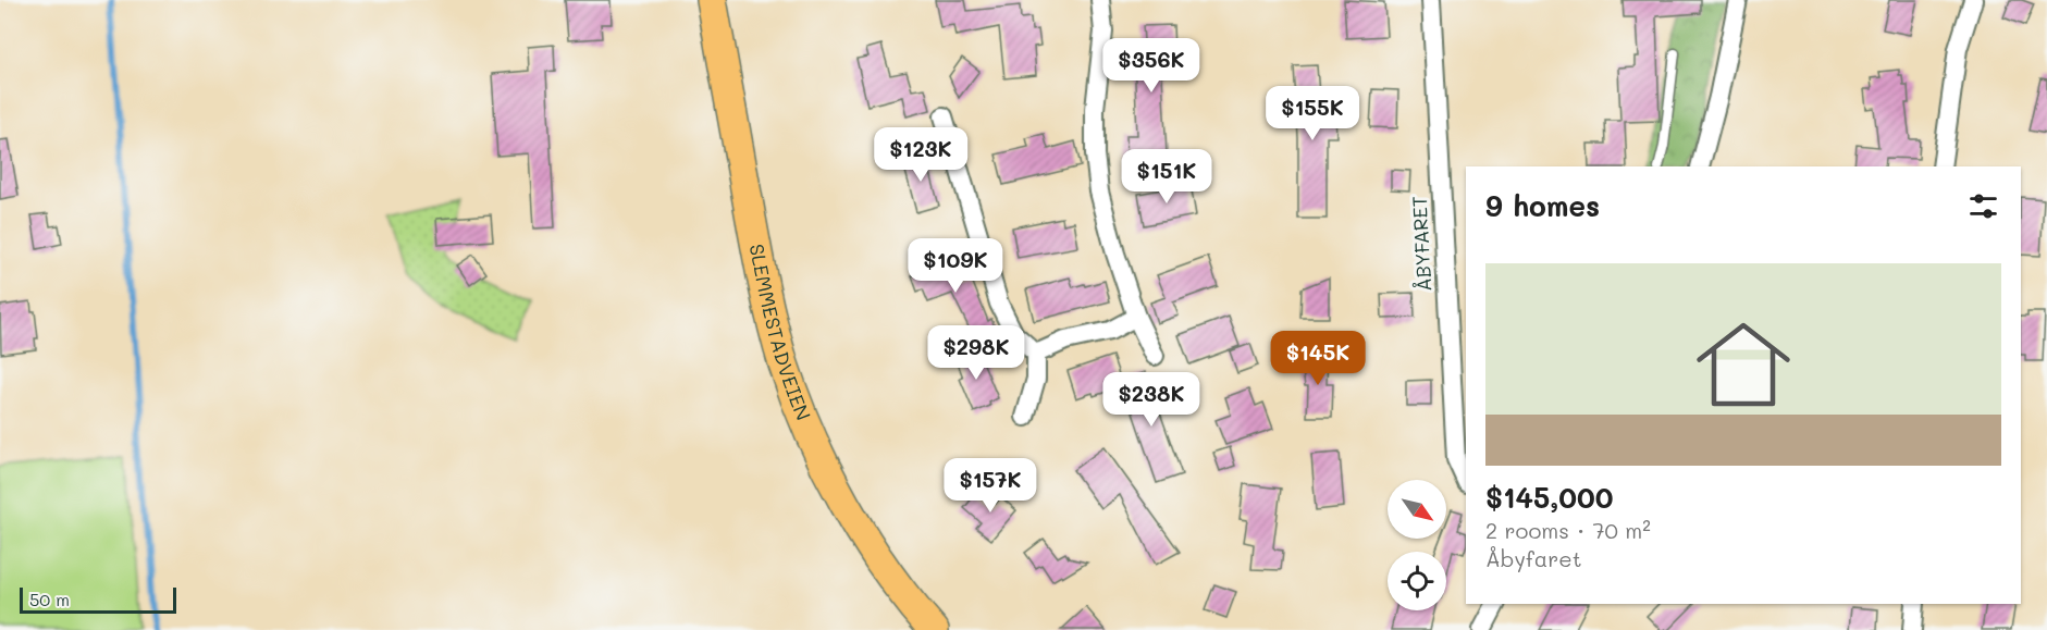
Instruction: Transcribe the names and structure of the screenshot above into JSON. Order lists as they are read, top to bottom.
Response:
{
  "streets": {
    "main road": ["SLEMMESTADVEIEN"],
    "street": ["ÅBYFARET"]
  },
  "scale_bar": "50 m",
  "north": "bottom right",
  "page": {
    "price": [
      "$356K",
      "$155K",
      "$123K",
      "$151K",
      "$109K",
      "$298K",
      "$145K",
      "$238K",
      "$157K"
    ],
    "heading": "9 homes",
    "list": [
      {
        "name": "$145,000",
        "note": "2 rooms · 70 m² · Åbyfaret"
      }
    ],
    "scale": "50 m"
  }
}
